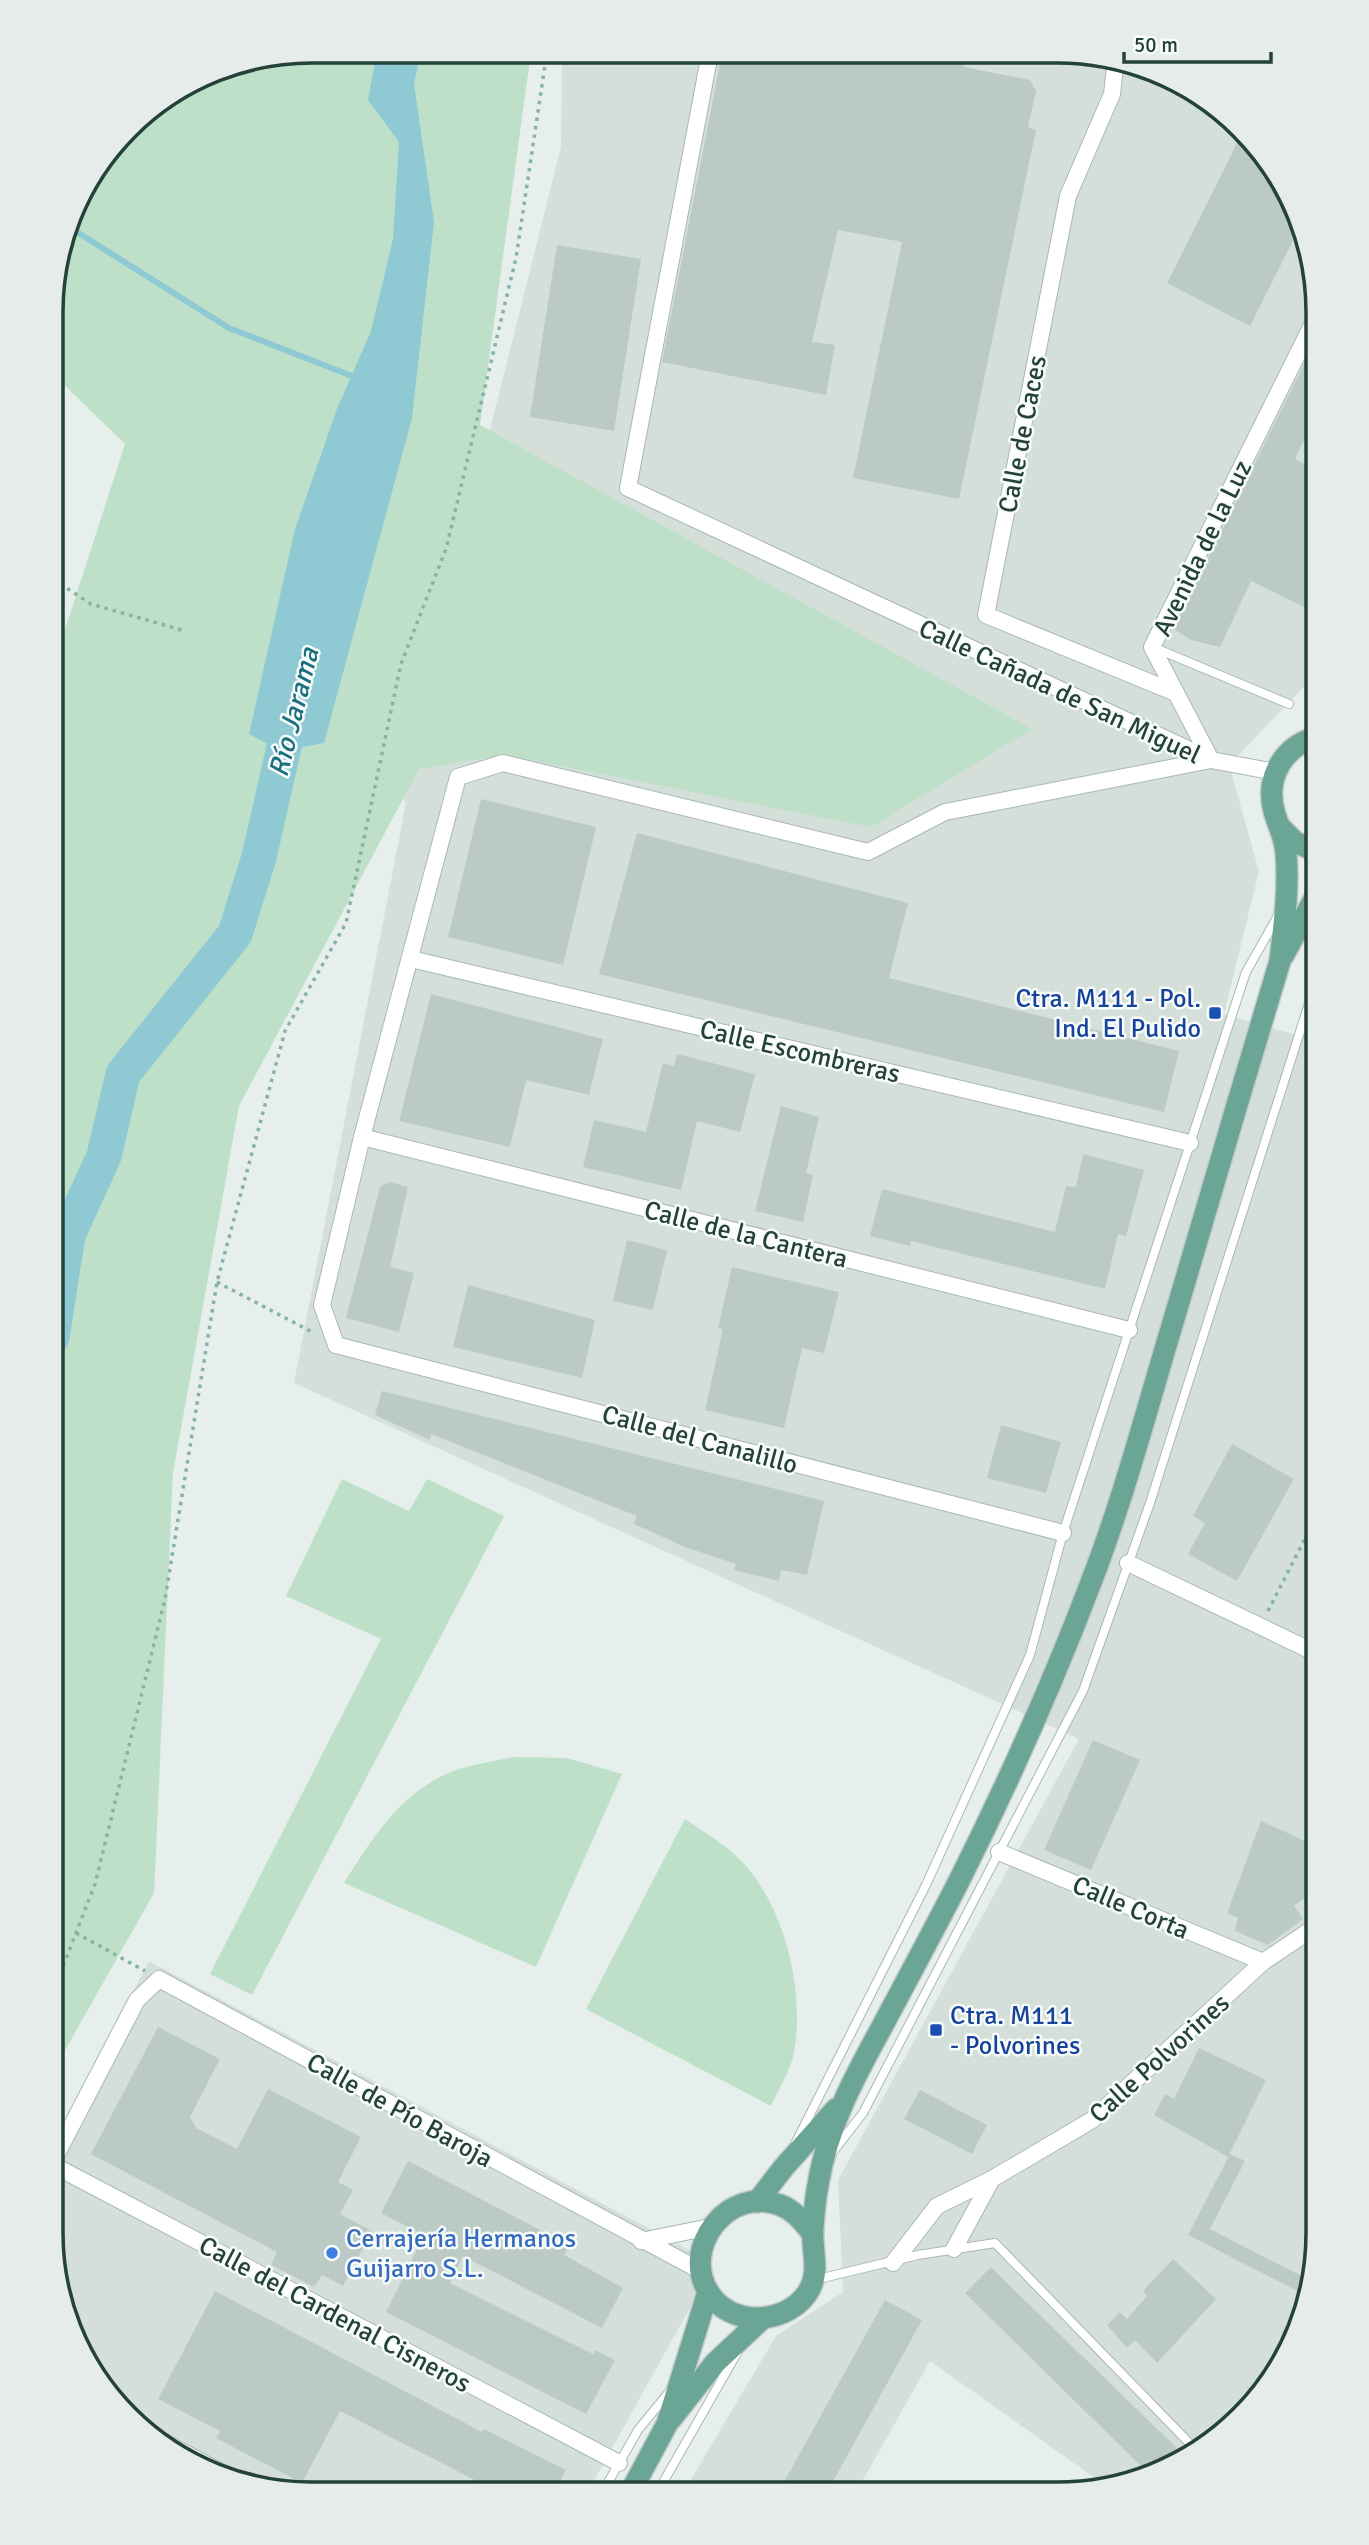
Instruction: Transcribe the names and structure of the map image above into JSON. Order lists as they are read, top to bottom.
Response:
{
  "streets": {
    "street": [
      "Calle de Caces",
      "Avenida de la Luz",
      "Calle Cañada de San Miguel",
      "Calle Escombreras",
      "Calle de la Cantera",
      "Calle del Canalillo",
      "Calle Corta",
      "Calle Polvorines",
      "Calle de Pío Baroja",
      "Calle del Cardenal Cisneros"
    ]
  },
  "crossings": [
    ["Calle de Caces", "Avenida de la Luz"],
    ["Avenida de la Luz", "Calle Cañada de San Miguel"],
    ["Calle Cañada de San Miguel", "Calle Escombreras"],
    ["Calle Corta", "Calle Polvorines"]
  ],
  "water": ["Río Jarama"],
  "places": {
    "transit": ["Ctra. M111 - Pol. Ind. El Pulido", "Ctra. M111 - Polvorines"],
    "other": ["Cerrajería Hermanos Guijarro S.L."]
  },
  "scale_bar": "50 m"
}
